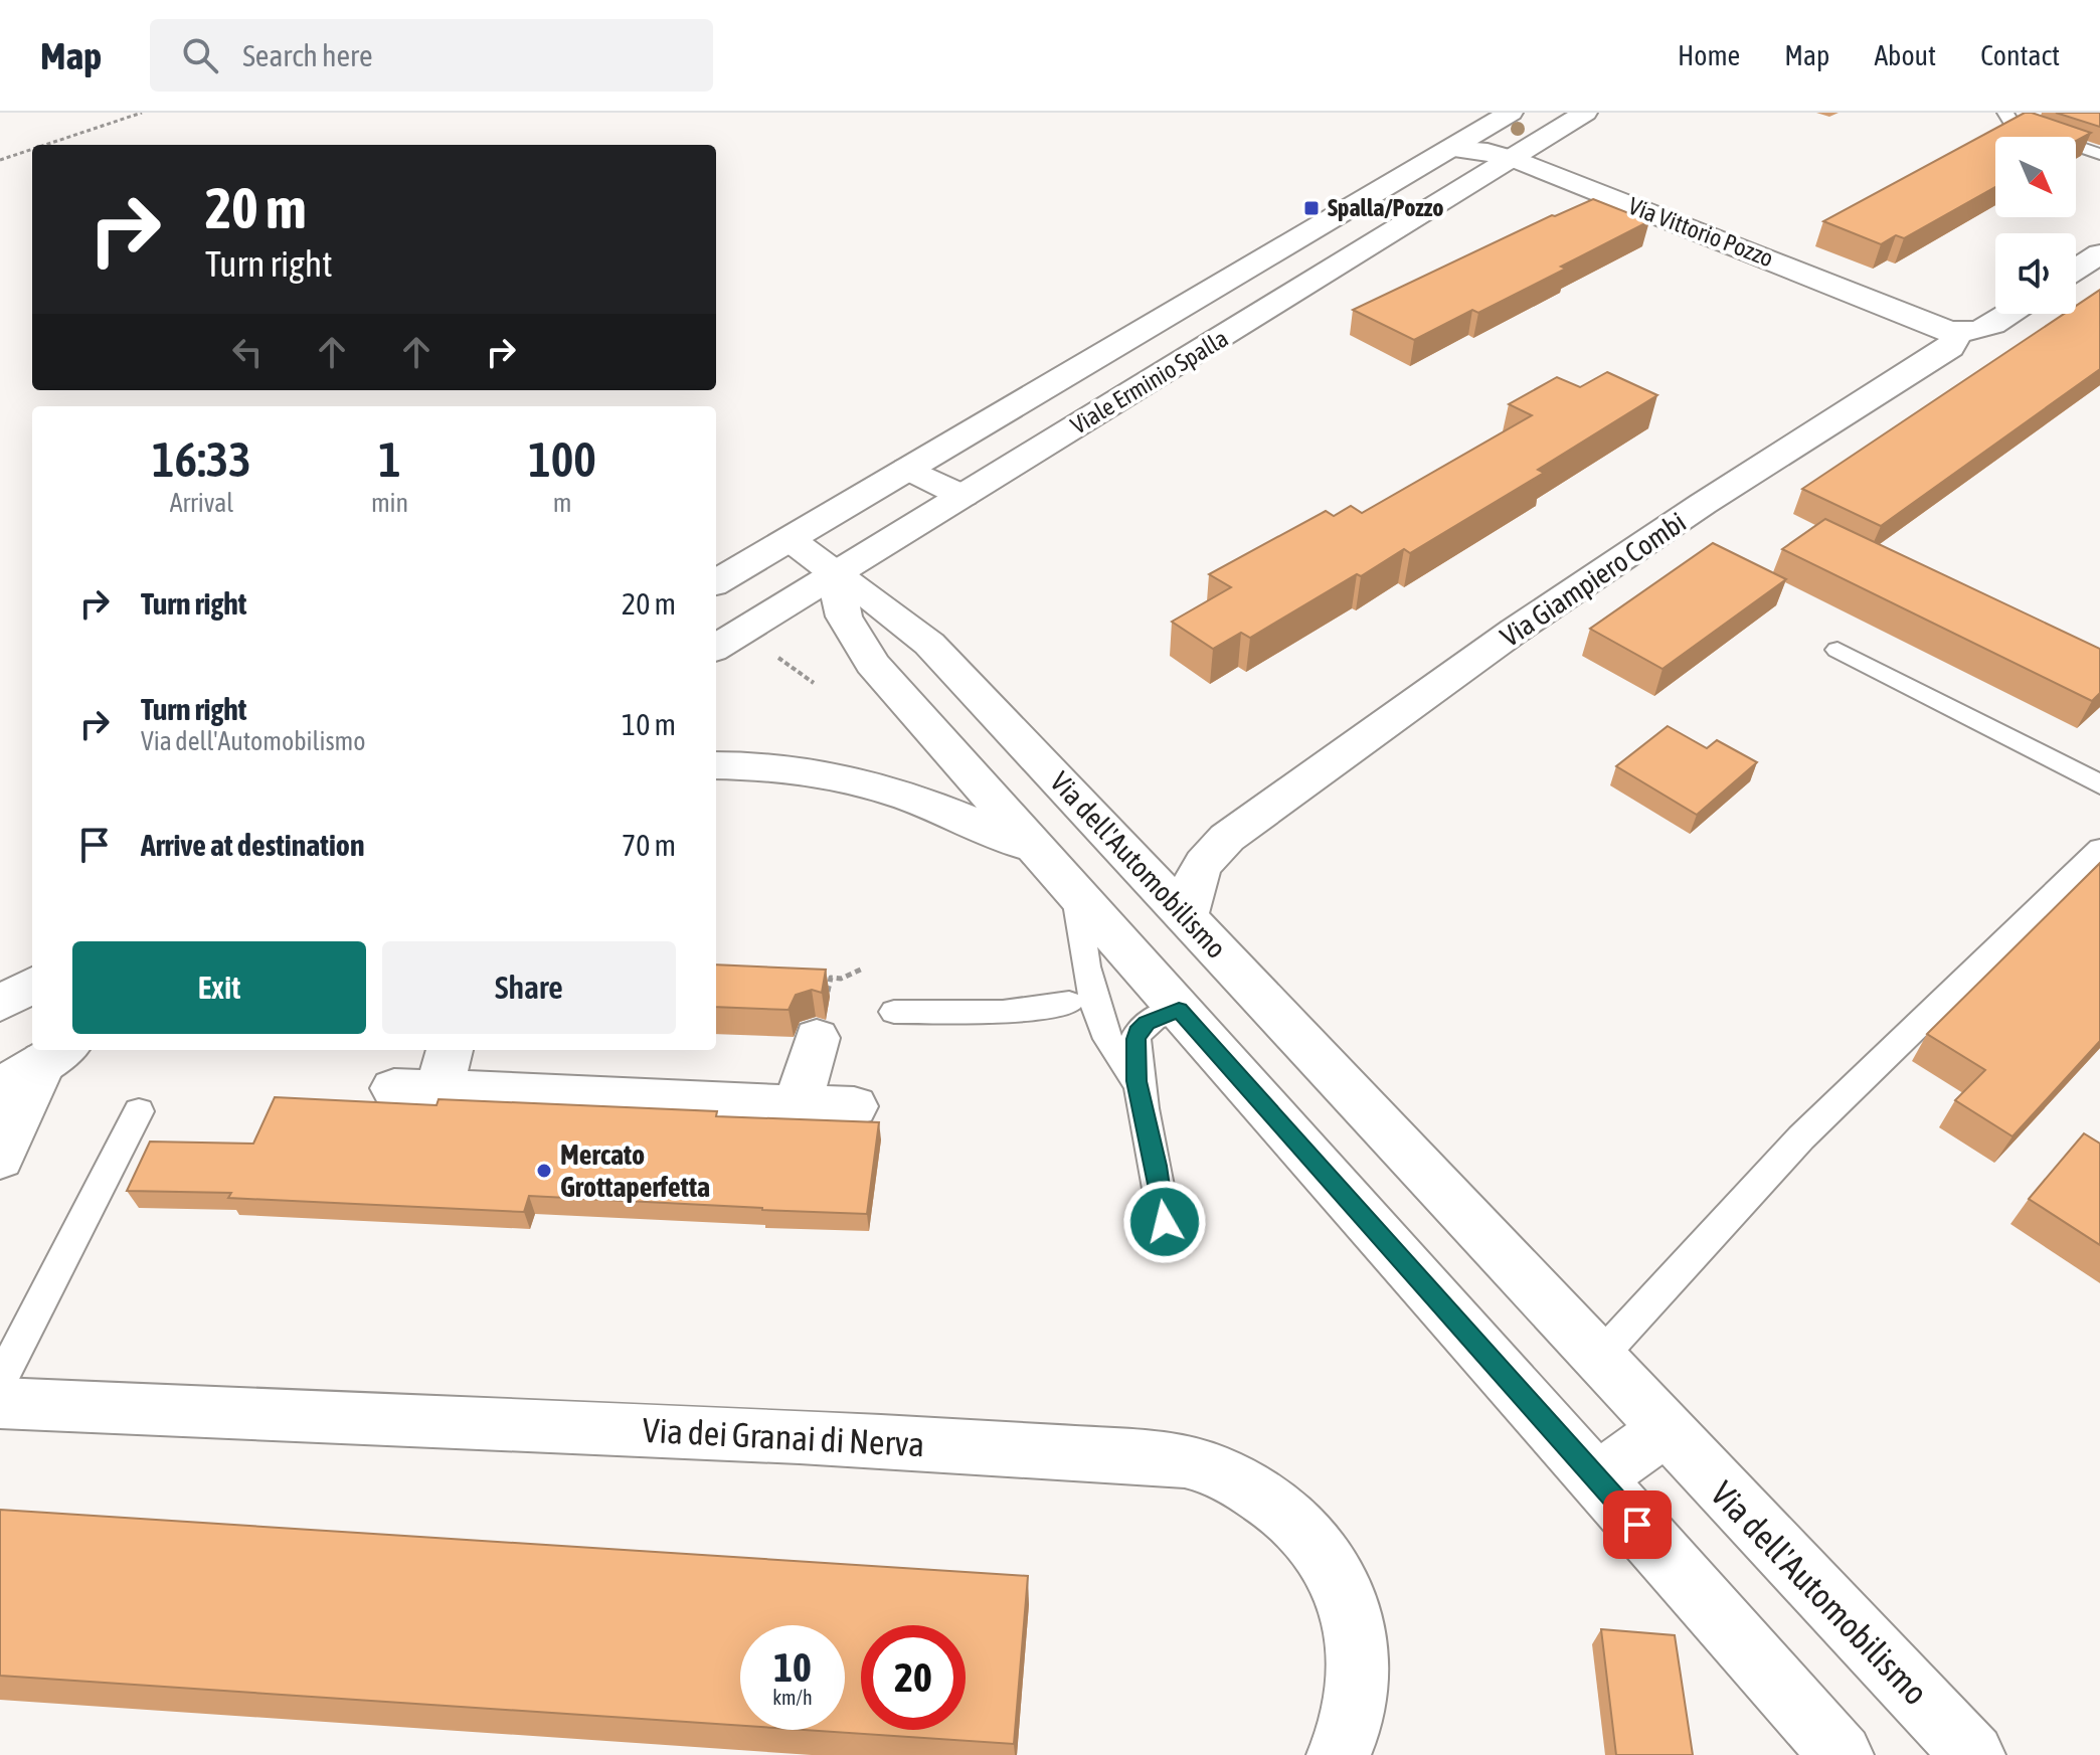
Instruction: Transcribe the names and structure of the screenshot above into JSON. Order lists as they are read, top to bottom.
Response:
{
  "streets": {
    "street": [
      "Via Vittorio Pozzo",
      "Viale Erminio Spalla",
      "Via Giampiero Combi",
      "Via dell'Automobilismo",
      "Via dei Granai di Nerva"
    ]
  },
  "crossings": [
    ["Via Vittorio Pozzo", "Viale Erminio Spalla"],
    ["Via Vittorio Pozzo", "Via Giampiero Combi"],
    ["Viale Erminio Spalla", "Via dell'Automobilismo"],
    ["Via Giampiero Combi", "Via dell'Automobilismo"]
  ],
  "places": {
    "transit": ["Spalla/Pozzo"],
    "other": ["Mercato Grottaperfetta"]
  },
  "north": "bottom right",
  "page": {
    "header": "Map",
    "search": "Search here",
    "nav": [
      "Home",
      "Map",
      "About",
      "Contact"
    ],
    "turn": ["20 m", "Turn right"],
    "eta": [
      "16:33",
      "Arrival",
      "1",
      "min",
      "100",
      "m"
    ],
    "list": [
      {
        "name": "Turn right",
        "value": "20 m"
      },
      {
        "name": "Turn right",
        "note": "Via dell'Automobilismo",
        "value": "10 m"
      },
      {
        "name": "Arrive at destination",
        "value": "70 m"
      }
    ],
    "buttons": ["Exit", "Share"],
    "speed": "10 km/h",
    "limit": "20"
  }
}
